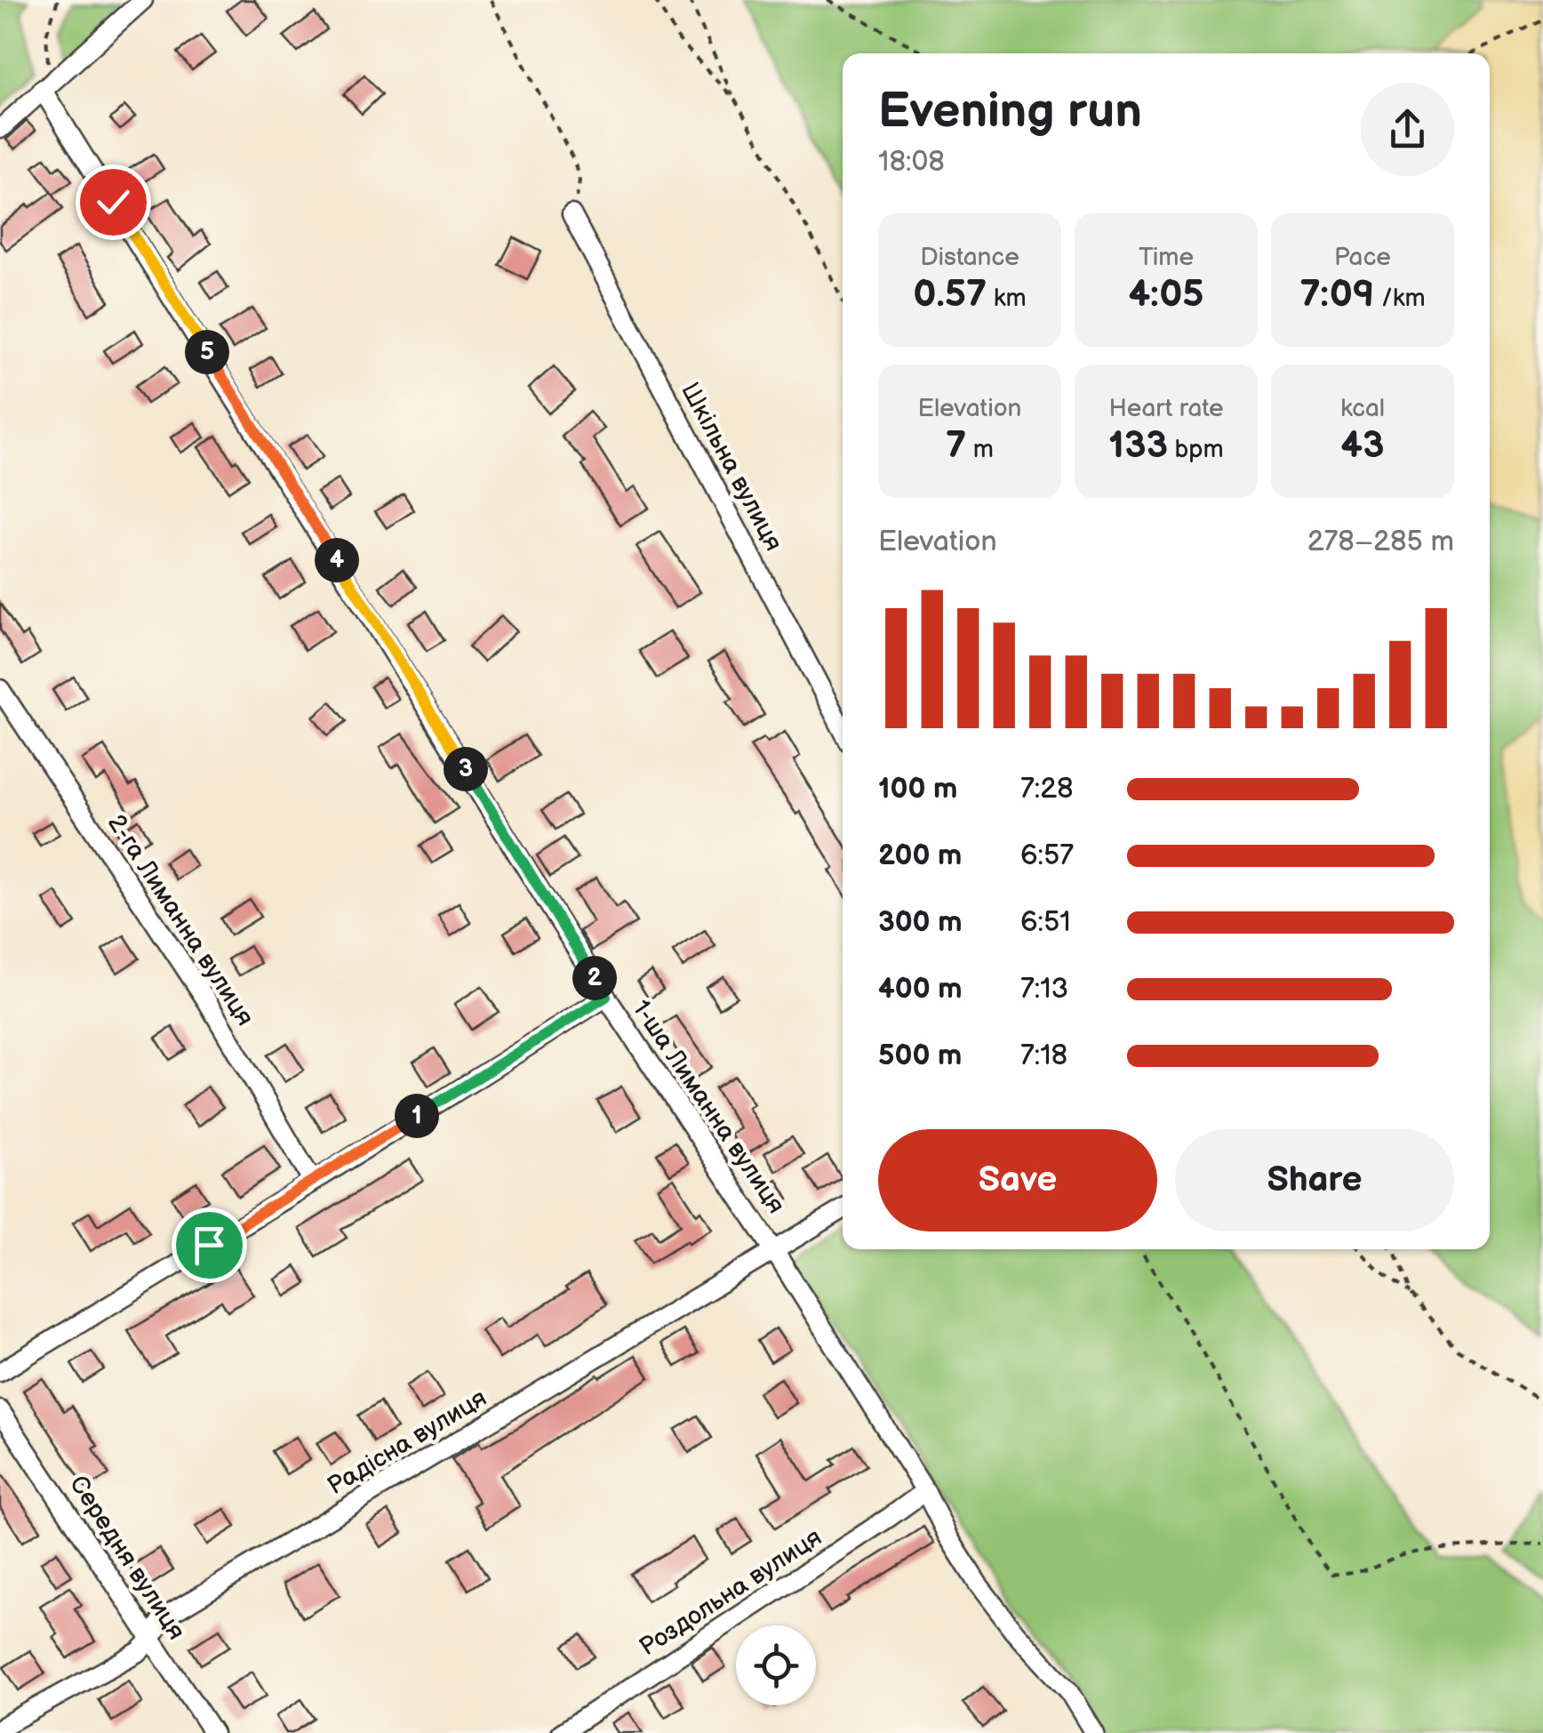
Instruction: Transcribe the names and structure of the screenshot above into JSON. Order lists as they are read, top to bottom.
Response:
{
  "streets": {
    "street": [
      "Шкільна вулиця",
      "2-га Лиманна вулиця",
      "1-ша Лиманна вулиця",
      "Радісна вулиця",
      "Середня вулиця",
      "Роздольна вулиця"
    ]
  },
  "crossings": [
    ["1-ша Лиманна вулиця", "Радісна вулиця"],
    ["1-ша Лиманна вулиця", "Роздольна вулиця"],
    ["Радісна вулиця", "Середня вулиця"]
  ],
  "page": {
    "heading": ["Evening run", "18:08"],
    "stats": [
      ["Distance", "0.57 km"],
      ["Time", "4:05"],
      ["Pace", "7:09 /km"],
      ["Elevation", "7 m"],
      ["Heart rate", "133 bpm"],
      ["kcal", "43"]
    ],
    "pins": [
      "5",
      "4",
      "3",
      "2",
      "1"
    ],
    "chart": ["Elevation", "278–285 m"],
    "list": [
      {
        "name": "100 m",
        "note": "7:28"
      },
      {
        "name": "200 m",
        "note": "6:57"
      },
      {
        "name": "300 m",
        "note": "6:51"
      },
      {
        "name": "400 m",
        "note": "7:13"
      },
      {
        "name": "500 m",
        "note": "7:18"
      }
    ],
    "buttons": ["Save", "Share"]
  }
}
